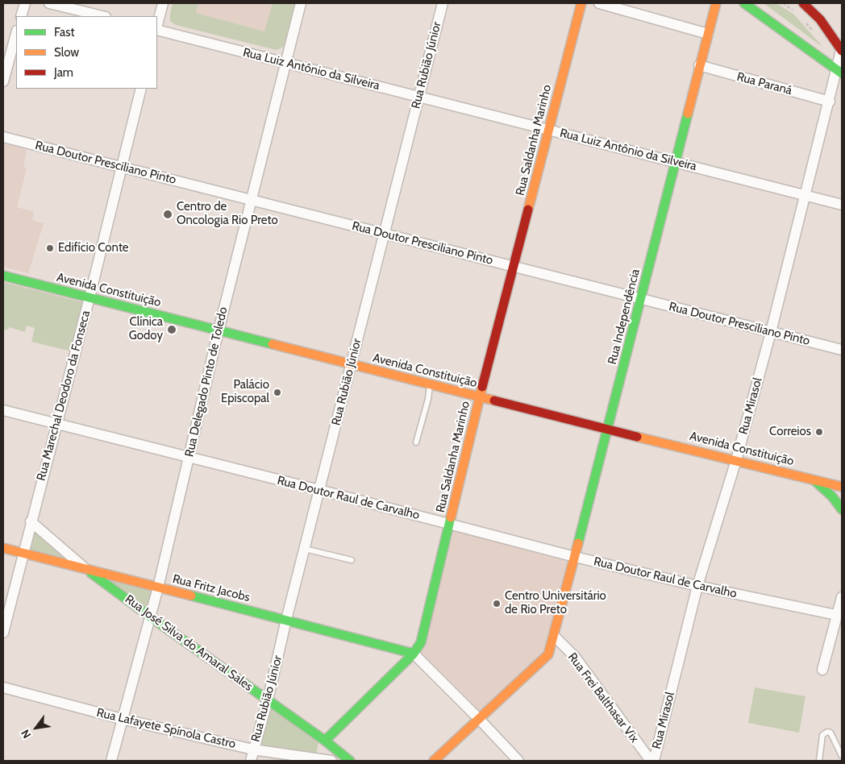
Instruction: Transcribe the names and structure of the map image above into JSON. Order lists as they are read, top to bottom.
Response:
{
  "streets": {
    "street": [
      "Rua Rubião Júnior",
      "Rua Luiz Antônio da Silveira",
      "Rua Paraná",
      "Rua Saldanha Marinho",
      "Rua Doutor Presciliano Pinto",
      "Avenida Constituição",
      "Rua Independência",
      "Rua Delegado Pinto de Toledo",
      "Rua Marechal Deodoro da Fonseca",
      "Rua Mirasol",
      "Rua Doutor Raul de Carvalho",
      "Rua Fritz Jacobs",
      "Rua José Silva do Amaral Sales",
      "Rua Frei Balthasar Vix",
      "Rua Lafayete Spínola Castro"
    ]
  },
  "crossings": [
    ["Rua Rubião Júnior", "Rua Luiz Antônio da Silveira"],
    ["Rua Rubião Júnior", "Rua Doutor Presciliano Pinto"],
    ["Rua Rubião Júnior", "Avenida Constituição"],
    ["Rua Rubião Júnior", "Rua Doutor Raul de Carvalho"],
    ["Rua Rubião Júnior", "Rua Fritz Jacobs"],
    ["Rua Rubião Júnior", "Rua José Silva do Amaral Sales"],
    ["Rua Rubião Júnior", "Rua Lafayete Spínola Castro"],
    ["Rua Luiz Antônio da Silveira", "Rua Saldanha Marinho"],
    ["Rua Luiz Antônio da Silveira", "Rua Independência"],
    ["Rua Luiz Antônio da Silveira", "Rua Delegado Pinto de Toledo"],
    ["Rua Luiz Antônio da Silveira", "Rua Mirasol"],
    ["Rua Paraná", "Rua Independência"],
    ["Rua Paraná", "Rua Mirasol"],
    ["Rua Saldanha Marinho", "Rua Doutor Presciliano Pinto"],
    ["Rua Saldanha Marinho", "Avenida Constituição"],
    ["Rua Saldanha Marinho", "Rua Doutor Raul de Carvalho"],
    ["Rua Saldanha Marinho", "Rua Fritz Jacobs"],
    ["Rua Saldanha Marinho", "Rua José Silva do Amaral Sales"],
    ["Rua Doutor Presciliano Pinto", "Rua Independência"],
    ["Rua Doutor Presciliano Pinto", "Rua Delegado Pinto de Toledo"],
    ["Rua Doutor Presciliano Pinto", "Rua Marechal Deodoro da Fonseca"],
    ["Rua Doutor Presciliano Pinto", "Rua Mirasol"],
    ["Avenida Constituição", "Rua Independência"],
    ["Avenida Constituição", "Rua Delegado Pinto de Toledo"],
    ["Avenida Constituição", "Rua Marechal Deodoro da Fonseca"],
    ["Avenida Constituição", "Rua Mirasol"],
    ["Rua Independência", "Rua Doutor Raul de Carvalho"],
    ["Rua Independência", "Rua Frei Balthasar Vix"],
    ["Rua Delegado Pinto de Toledo", "Rua Doutor Raul de Carvalho"],
    ["Rua Delegado Pinto de Toledo", "Rua Fritz Jacobs"],
    ["Rua Delegado Pinto de Toledo", "Rua José Silva do Amaral Sales"],
    ["Rua Delegado Pinto de Toledo", "Rua Lafayete Spínola Castro"],
    ["Rua Marechal Deodoro da Fonseca", "Rua Doutor Raul de Carvalho"],
    ["Rua Marechal Deodoro da Fonseca", "Rua Fritz Jacobs"],
    ["Rua Marechal Deodoro da Fonseca", "Rua José Silva do Amaral Sales"],
    ["Rua Mirasol", "Rua Doutor Raul de Carvalho"],
    ["Rua Fritz Jacobs", "Rua José Silva do Amaral Sales"]
  ],
  "places": [
    "Centro de Oncologia Rio Preto",
    "Edifício Conte",
    "Clínica Godoy",
    "Palácio Episcopal",
    "Correios",
    "Centro Universitário de Rio Preto"
  ],
  "legend": ["Fast", "Slow", "Jam"],
  "north": "bottom left"
}
